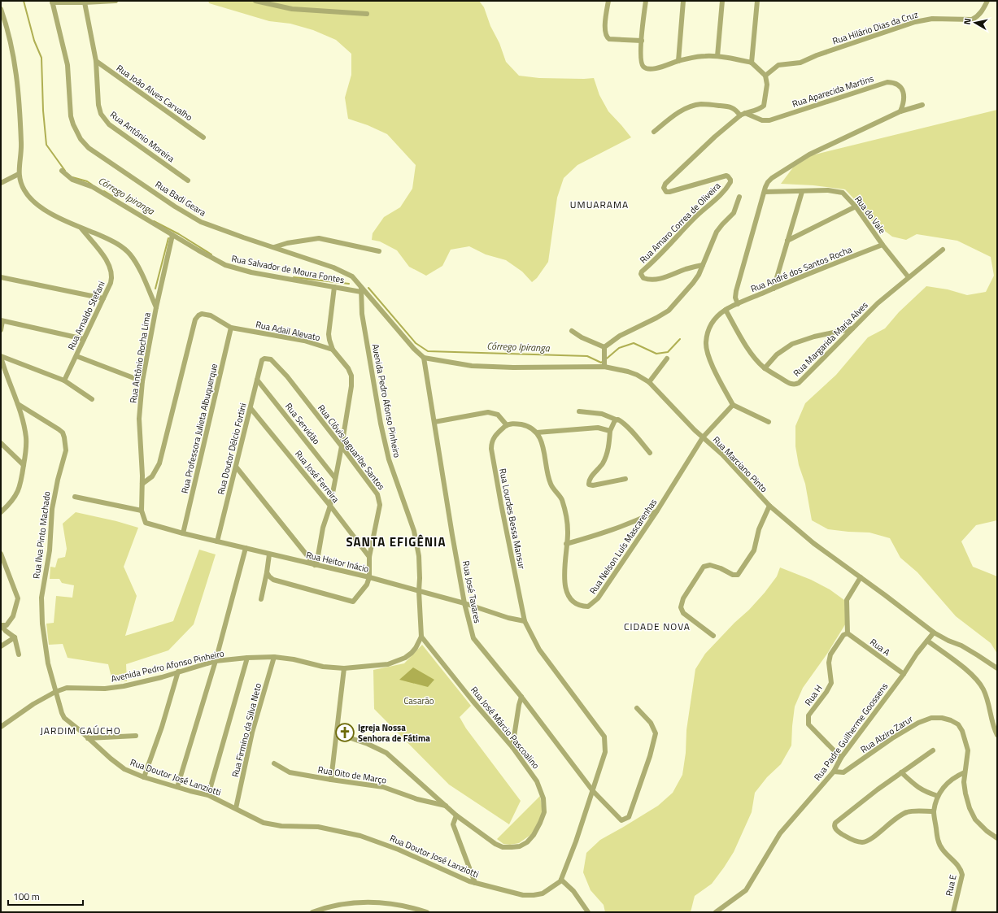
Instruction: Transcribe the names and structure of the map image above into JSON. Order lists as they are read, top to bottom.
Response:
{
  "streets": {
    "street": [
      "Rua Hilário Dias da Cruz",
      "Rua Aparecida Martins",
      "Rua João Alves Carvalho",
      "Rua Antônio Moreira",
      "Rua Badi Geara",
      "Rua do Vale",
      "Rua Amaro Correa de Oliveira",
      "Rua Salvador de Moura Fontes",
      "Rua André dos Santos Rocha",
      "Rua Arnaldo Stefani",
      "Rua Adail Alevato",
      "Rua Margarida Maria Alves",
      "Rua Antônio Rocha Lima",
      "Avenida Pedro Afonso Pinheiro",
      "Rua Servidão",
      "Rua Professora Julieta Albuquerque",
      "Rua Clóvis Jaguaribe Santos",
      "Rua Doutor Délcio Fortini",
      "Rua Marciano Pinto",
      "Rua José Ferreira",
      "Rua Lourdes Bessa Mansur",
      "Rua Ilva Pinto Machado",
      "Rua Nelson Luís Mascarenhas",
      "Rua Heitor Inácio",
      "Rua José Tavares",
      "Rua A",
      "Rua H",
      "Rua José Márcio Pascoalino",
      "Rua Firmino da Silva Neto",
      "Rua Padre Guilherme Goossens",
      "Rua Alziro Zarur",
      "Rua Oito de Março",
      "Rua Doutor José Lanziotti",
      "Rua E"
    ]
  },
  "crossings": [
    ["Rua Hilário Dias da Cruz", "Rua Amaro Correa de Oliveira"],
    ["Rua Aparecida Martins", "Rua Amaro Correa de Oliveira"],
    ["Rua João Alves Carvalho", "Rua Antônio Moreira"],
    ["Rua Badi Geara", "Rua Salvador de Moura Fontes"],
    ["Rua Badi Geara", "Avenida Pedro Afonso Pinheiro"],
    ["Rua Badi Geara", "Rua Marciano Pinto"],
    ["Rua Badi Geara", "Rua José Tavares"],
    ["Rua do Vale", "Rua André dos Santos Rocha"],
    ["Rua do Vale", "Rua Margarida Maria Alves"],
    ["Rua Salvador de Moura Fontes", "Rua Antônio Rocha Lima"],
    ["Rua Salvador de Moura Fontes", "Avenida Pedro Afonso Pinheiro"],
    ["Rua André dos Santos Rocha", "Rua Margarida Maria Alves"],
    ["Rua André dos Santos Rocha", "Rua Nelson Luís Mascarenhas"],
    ["Rua Adail Alevato", "Rua Antônio Rocha Lima"],
    ["Rua Adail Alevato", "Rua Professora Julieta Albuquerque"],
    ["Rua Antônio Rocha Lima", "Rua Heitor Inácio"],
    ["Avenida Pedro Afonso Pinheiro", "Rua Ilva Pinto Machado"],
    ["Avenida Pedro Afonso Pinheiro", "Rua Heitor Inácio"],
    ["Avenida Pedro Afonso Pinheiro", "Rua José Márcio Pascoalino"],
    ["Avenida Pedro Afonso Pinheiro", "Rua Firmino da Silva Neto"],
    ["Avenida Pedro Afonso Pinheiro", "Rua Doutor José Lanziotti"],
    ["Rua Servidão", "Rua Doutor Délcio Fortini"],
    ["Rua Professora Julieta Albuquerque", "Rua Heitor Inácio"],
    ["Rua Clóvis Jaguaribe Santos", "Rua Doutor Délcio Fortini"],
    ["Rua Clóvis Jaguaribe Santos", "Rua José Ferreira"],
    ["Rua Clóvis Jaguaribe Santos", "Rua Heitor Inácio"],
    ["Rua Doutor Délcio Fortini", "Rua José Ferreira"],
    ["Rua Doutor Délcio Fortini", "Rua Heitor Inácio"],
    ["Rua Marciano Pinto", "Rua Nelson Luís Mascarenhas"],
    ["Rua Marciano Pinto", "Rua José Tavares"],
    ["Rua Marciano Pinto", "Rua Padre Guilherme Goossens"],
    ["Rua Lourdes Bessa Mansur", "Rua Heitor Inácio"],
    ["Rua Ilva Pinto Machado", "Rua Doutor José Lanziotti"],
    ["Rua Heitor Inácio", "Rua José Tavares"],
    ["Rua A", "Rua H"],
    ["Rua A", "Rua Padre Guilherme Goossens"],
    ["Rua H", "Rua Padre Guilherme Goossens"],
    ["Rua José Márcio Pascoalino", "Rua Oito de Março"],
    ["Rua Firmino da Silva Neto", "Rua Doutor José Lanziotti"],
    ["Rua Padre Guilherme Goossens", "Rua Alziro Zarur"]
  ],
  "districts": [
    "UMUARAMA",
    "SANTA EFIGÊNIA",
    "CIDADE NOVA",
    "JARDIM GAÚCHO"
  ],
  "water": ["Córrego Ipiranga"],
  "parks": ["Casarão"],
  "places": {
    "church": ["Igreja Nossa Senhora de Fátima"]
  },
  "scale_bar": "100 m",
  "north": "left"
}
